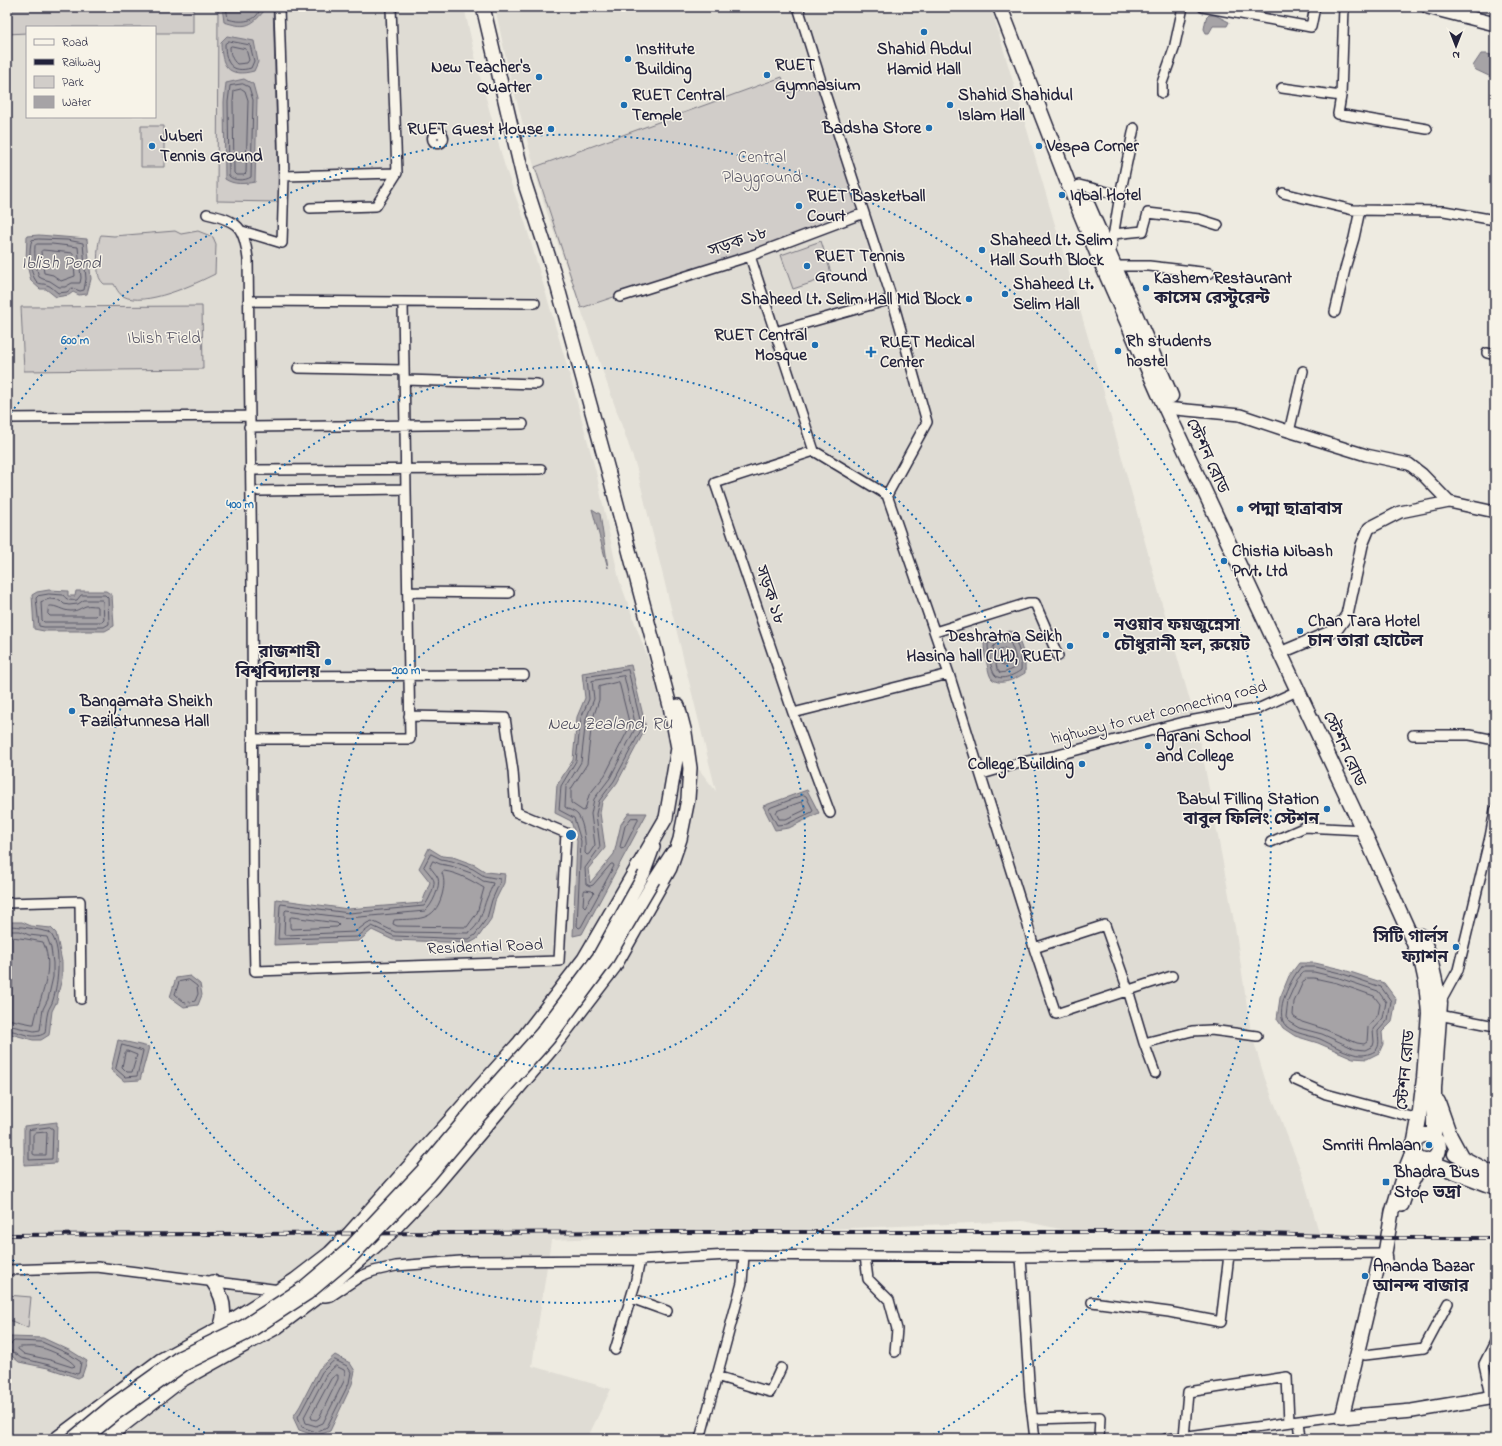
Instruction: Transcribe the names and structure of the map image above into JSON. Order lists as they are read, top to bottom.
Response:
{
  "streets": {
    "main road": ["স্টেশন রোড"],
    "street": ["সড়ক ১৮", "highway to ruet connecting road", "Residential Road"]
  },
  "crossings": [
    ["স্টেশন রোড", "highway to ruet connecting road"]
  ],
  "water": ["Iblish Pond", "New Zealand, RU"],
  "parks": ["Central Playground", "Iblish Field"],
  "places": {
    "other": [
      "Shahid Abdul Hamid Hall",
      "Institute Building",
      "RUET Gymnasium",
      "New Teacher's Quarter",
      "RUET Central Temple",
      "Shahid Shahidul Islam Hall",
      "Badsha Store",
      "RUET Guest House",
      "Juberi Tennis Ground",
      "Vespa Corner",
      "Iqbal Hotel",
      "RUET Basketball Court",
      "Shaheed Lt. Selim Hall South Block",
      "RUET Tennis Ground",
      "Kashem Restaurant কাসেম রেস্টুরেন্ট",
      "Shaheed Lt. Selim Hall",
      "Shaheed Lt. Selim Hall Mid Block",
      "RUET Central Mosque",
      "Rh students hostel",
      "পদ্মা ছাত্রাবাস",
      "Chistia Nibash Prvt. Ltd",
      "Chan Tara Hotel চান তারা হোটেল",
      "নওয়াব ফয়জুন্নেসা চৌধুরানী হল, রুয়েট",
      "Deshratna Seikh Hasina hall (LH), RUET",
      "রাজশাহী বিশ্ববিদ্যালয়",
      "Bangamata Sheikh Fazilatunnesa Hall",
      "Agrani School and College",
      "College Building",
      "Babul Filling Station বাবুল ফিলিং স্টেশন",
      "সিটি গার্লস ফ্যাশন",
      "Smriti Amlaan",
      "Ananda Bazar আনন্দ বাজার"
    ],
    "health": ["RUET Medical Center"],
    "transit": ["Bhadra Bus Stop ভদ্রা"]
  },
  "legend": [
    "Road",
    "Railway",
    "Park",
    "Water"
  ],
  "north": "bottom",
  "rings": ["600 m", "400 m", "200 m"]
}
